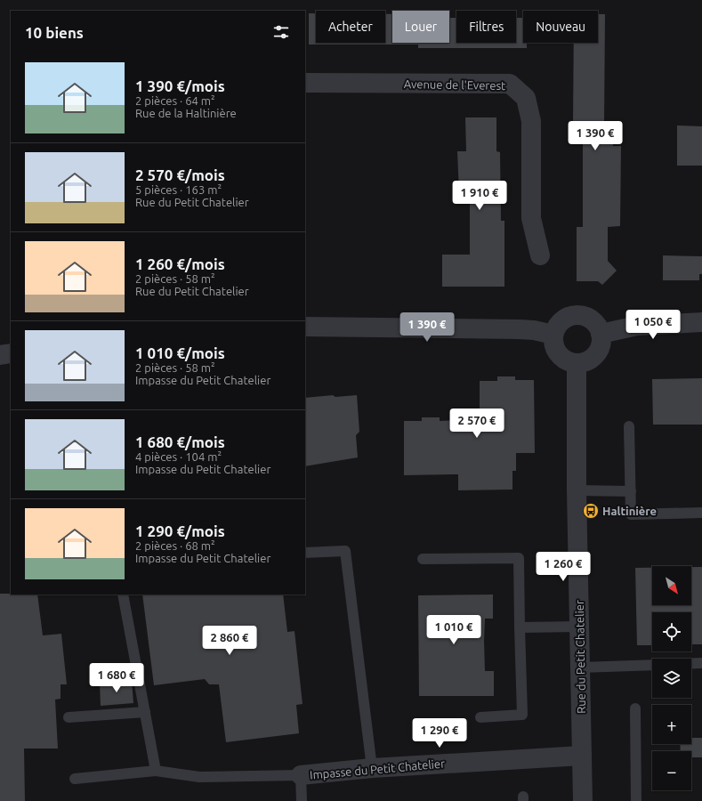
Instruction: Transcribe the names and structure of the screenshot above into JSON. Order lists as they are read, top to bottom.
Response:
{
  "streets": {
    "street": ["Avenue de l'Everest", "Rue du Petit Chatelier", "Impasse du Petit Chatelier"]
  },
  "crossings": [
    ["Rue du Petit Chatelier", "Impasse du Petit Chatelier"]
  ],
  "places": {
    "bus stop": ["Haltinière"]
  },
  "north": "bottom right",
  "page": {
    "chip": [
      "Acheter",
      "Louer",
      "Filtres",
      "Nouveau"
    ],
    "heading": "10 biens",
    "list": [
      {
        "name": "1 390 €/mois",
        "note": "2 pièces · 64 m² · Rue de la Haltinière"
      },
      {
        "name": "2 570 €/mois",
        "note": "5 pièces · 163 m² · Rue du Petit Chatelier"
      },
      {
        "name": "1 260 €/mois",
        "note": "2 pièces · 58 m² · Rue du Petit Chatelier"
      },
      {
        "name": "1 010 €/mois",
        "note": "2 pièces · 58 m² · Impasse du Petit Chatelier"
      },
      {
        "name": "1 680 €/mois",
        "note": "4 pièces · 104 m² · Impasse du Petit Chatelier"
      },
      {
        "name": "1 290 €/mois",
        "note": "2 pièces · 68 m² · Impasse du Petit Chatelier"
      }
    ],
    "price": [
      "1 390 €",
      "1 910 €",
      "1 050 €",
      "1 390 €",
      "2 570 €",
      "1 260 €",
      "1 010 €",
      "2 860 €",
      "1 680 €",
      "1 290 €"
    ],
    "map_buttons": ["+", "−"]
  }
}
